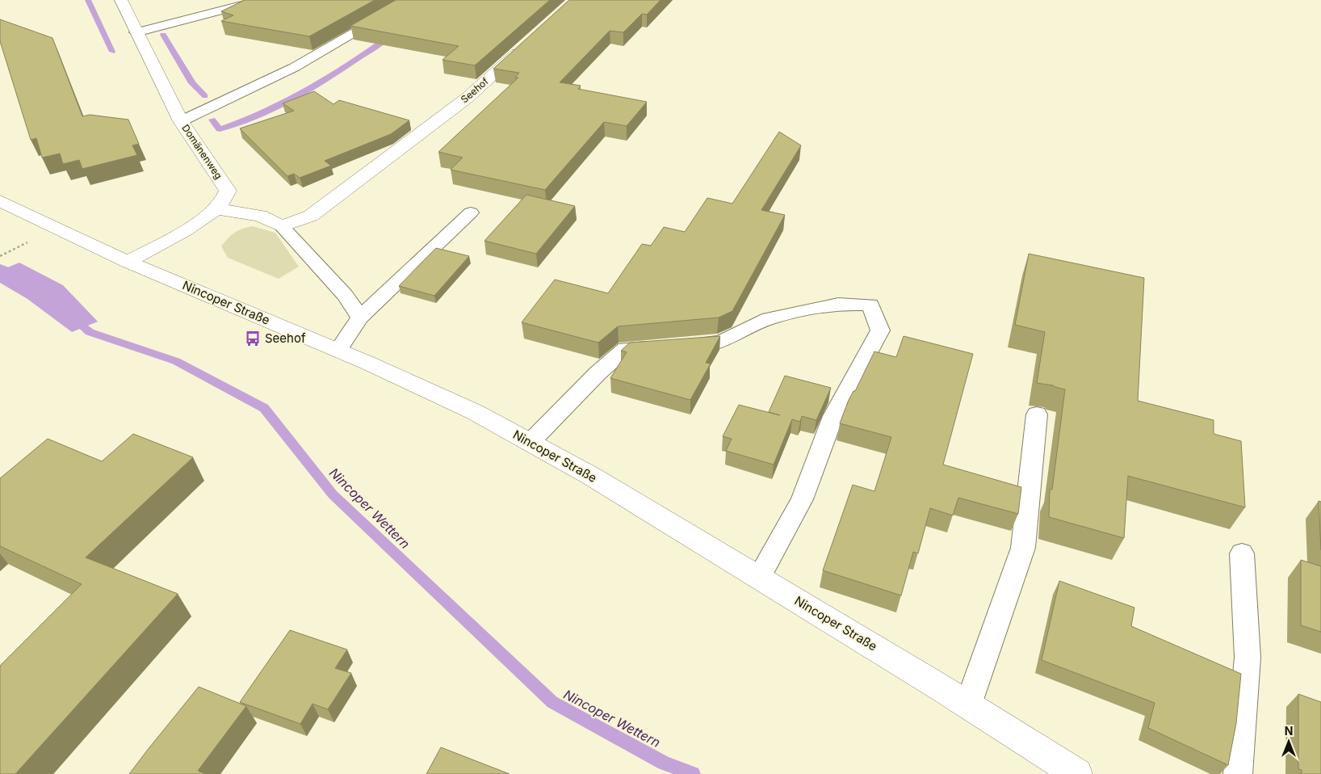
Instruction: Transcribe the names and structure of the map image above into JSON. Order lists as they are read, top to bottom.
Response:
{
  "streets": {
    "street": ["Seehof", "Domänenweg", "Nincoper Straße"]
  },
  "crossings": [
    ["Domänenweg", "Nincoper Straße"]
  ],
  "water": ["Nincoper Wettern"],
  "places": {
    "bus stop": ["Seehof"]
  },
  "north": "top"
}
